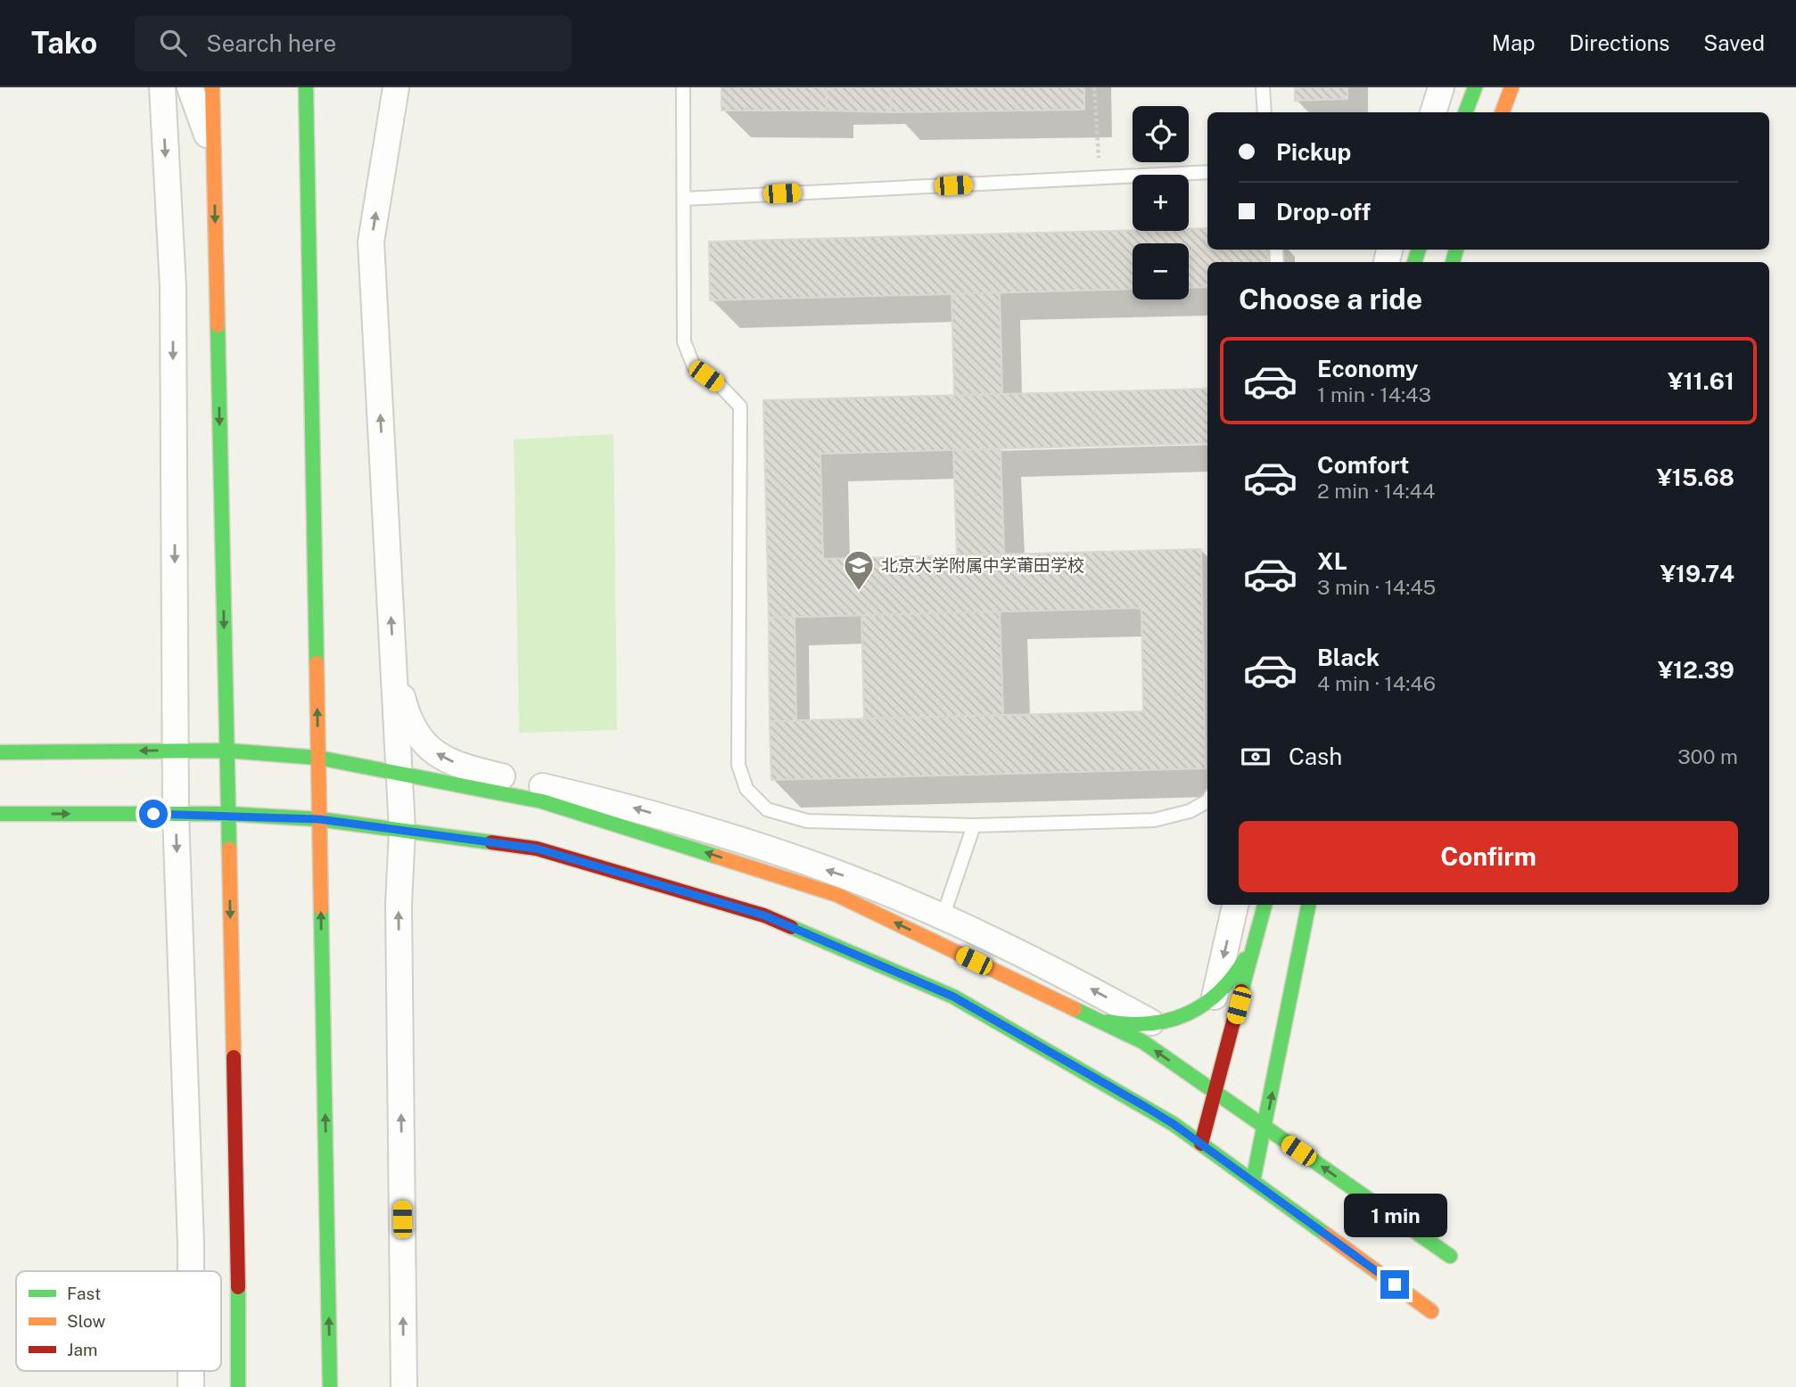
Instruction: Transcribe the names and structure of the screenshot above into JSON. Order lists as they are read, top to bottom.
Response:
{
  "places": {
    "school or university": ["北京大学附属中学莆田学校"]
  },
  "legend": ["Fast", "Slow", "Jam"],
  "page": {
    "header": "Tako",
    "search": "Search here",
    "nav": ["Map", "Directions", "Saved"],
    "map_buttons": ["+", "−"],
    "banner": ["Pickup", "Drop-off"],
    "heading": "Choose a ride",
    "list": [
      {
        "name": "Economy",
        "note": "1 min · 14:43",
        "value": "¥11.61"
      },
      {
        "name": "Comfort",
        "note": "2 min · 14:44",
        "value": "¥15.68"
      },
      {
        "name": "XL",
        "note": "3 min · 14:45",
        "value": "¥19.74"
      },
      {
        "name": "Black",
        "note": "4 min · 14:46",
        "value": "¥12.39"
      }
    ],
    "pay": ["Cash", "300 m"],
    "buttons": "Confirm",
    "bubble": "1 min"
  }
}
